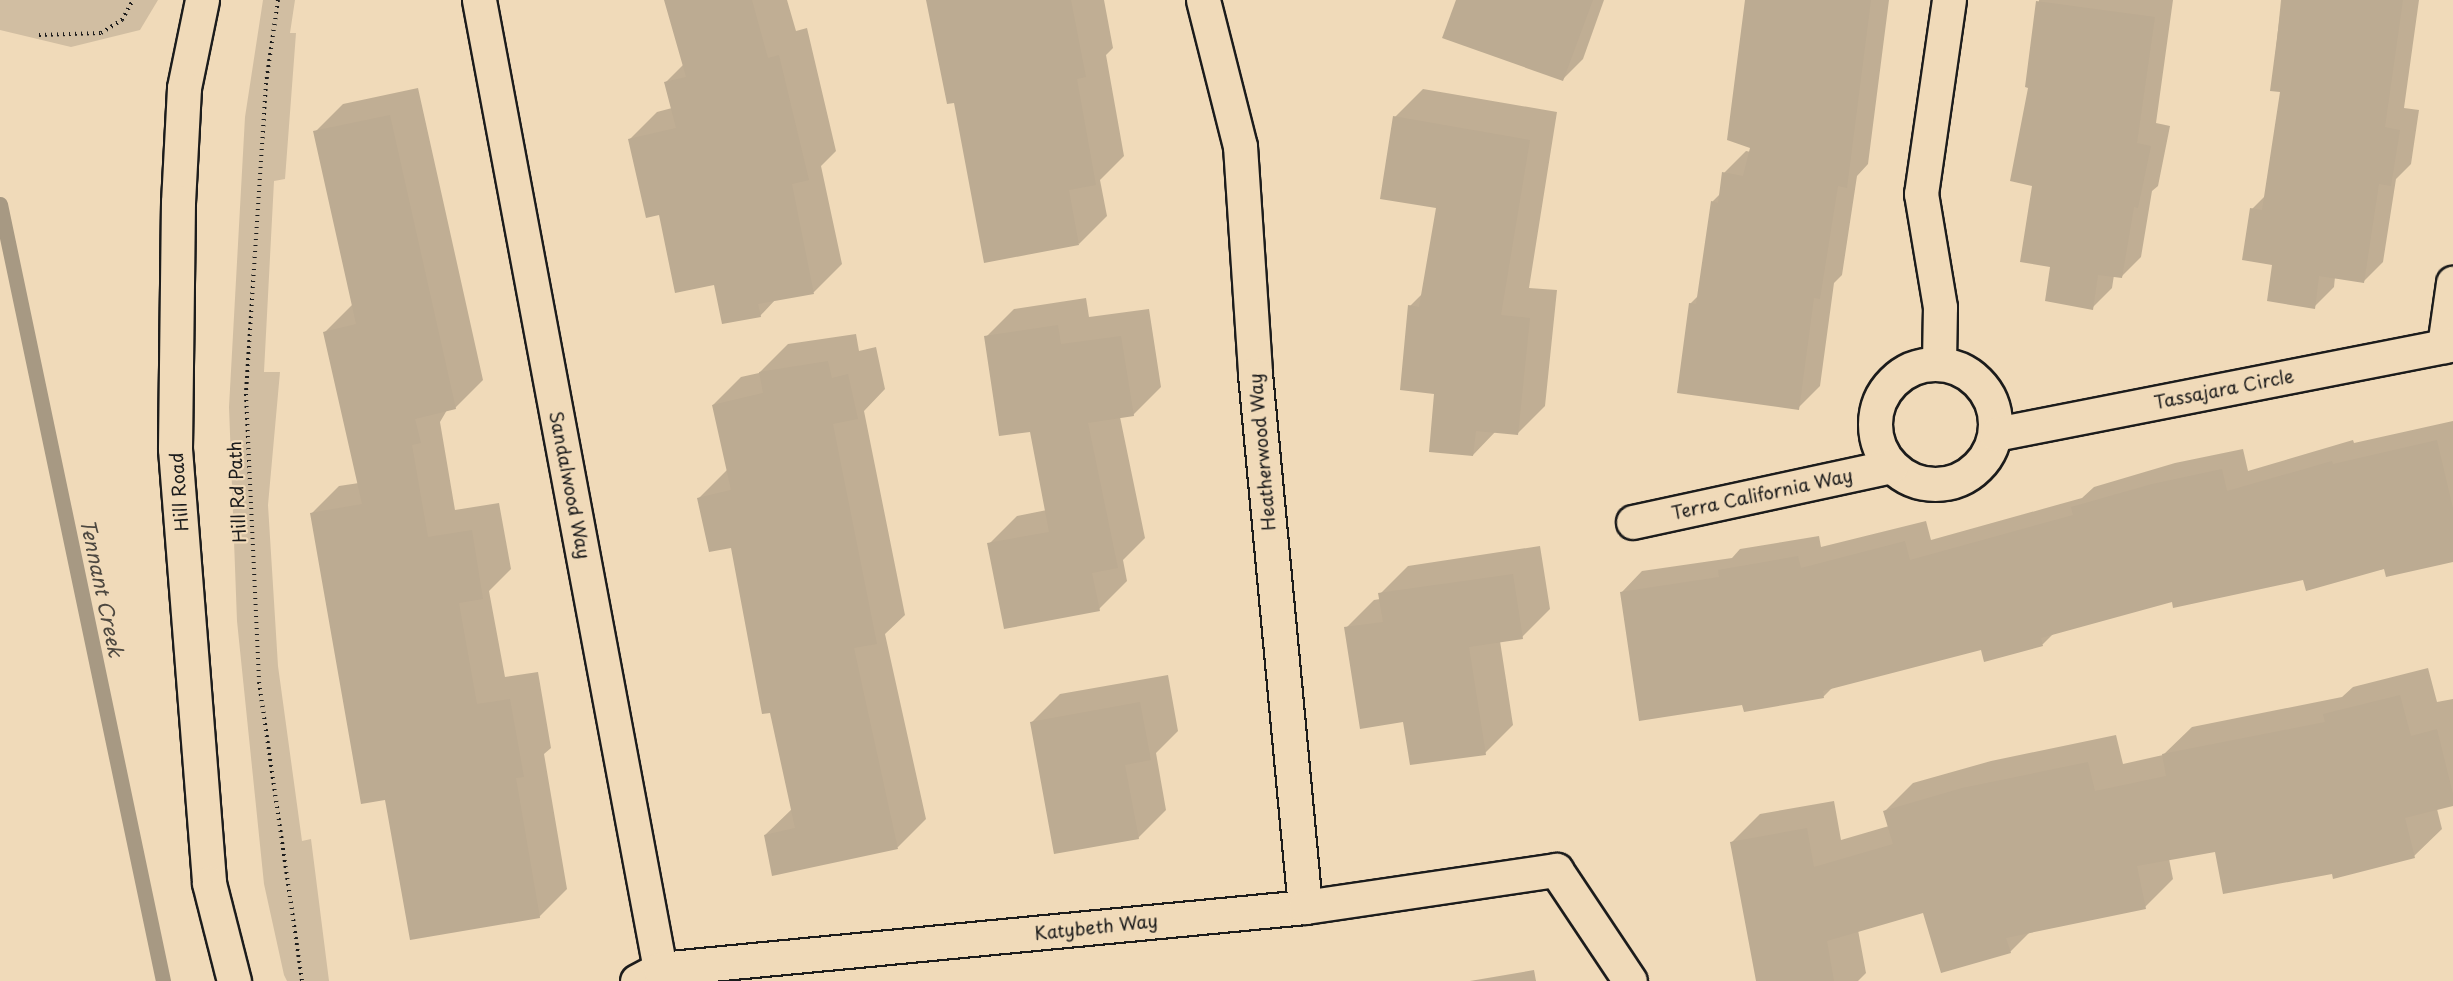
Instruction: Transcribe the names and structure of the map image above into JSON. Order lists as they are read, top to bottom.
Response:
{
  "streets": {
    "street": [
      "Tassajara Circle",
      "Heatherwood Way",
      "Sandalwood Way",
      "Hill Road",
      "Terra California Way",
      "Katybeth Way"
    ],
    "path": ["Hill Rd Path"]
  },
  "crossings": [
    ["Tassajara Circle", "Terra California Way"],
    ["Heatherwood Way", "Katybeth Way"],
    ["Sandalwood Way", "Katybeth Way"]
  ],
  "water": ["Tennant Creek"]
}
